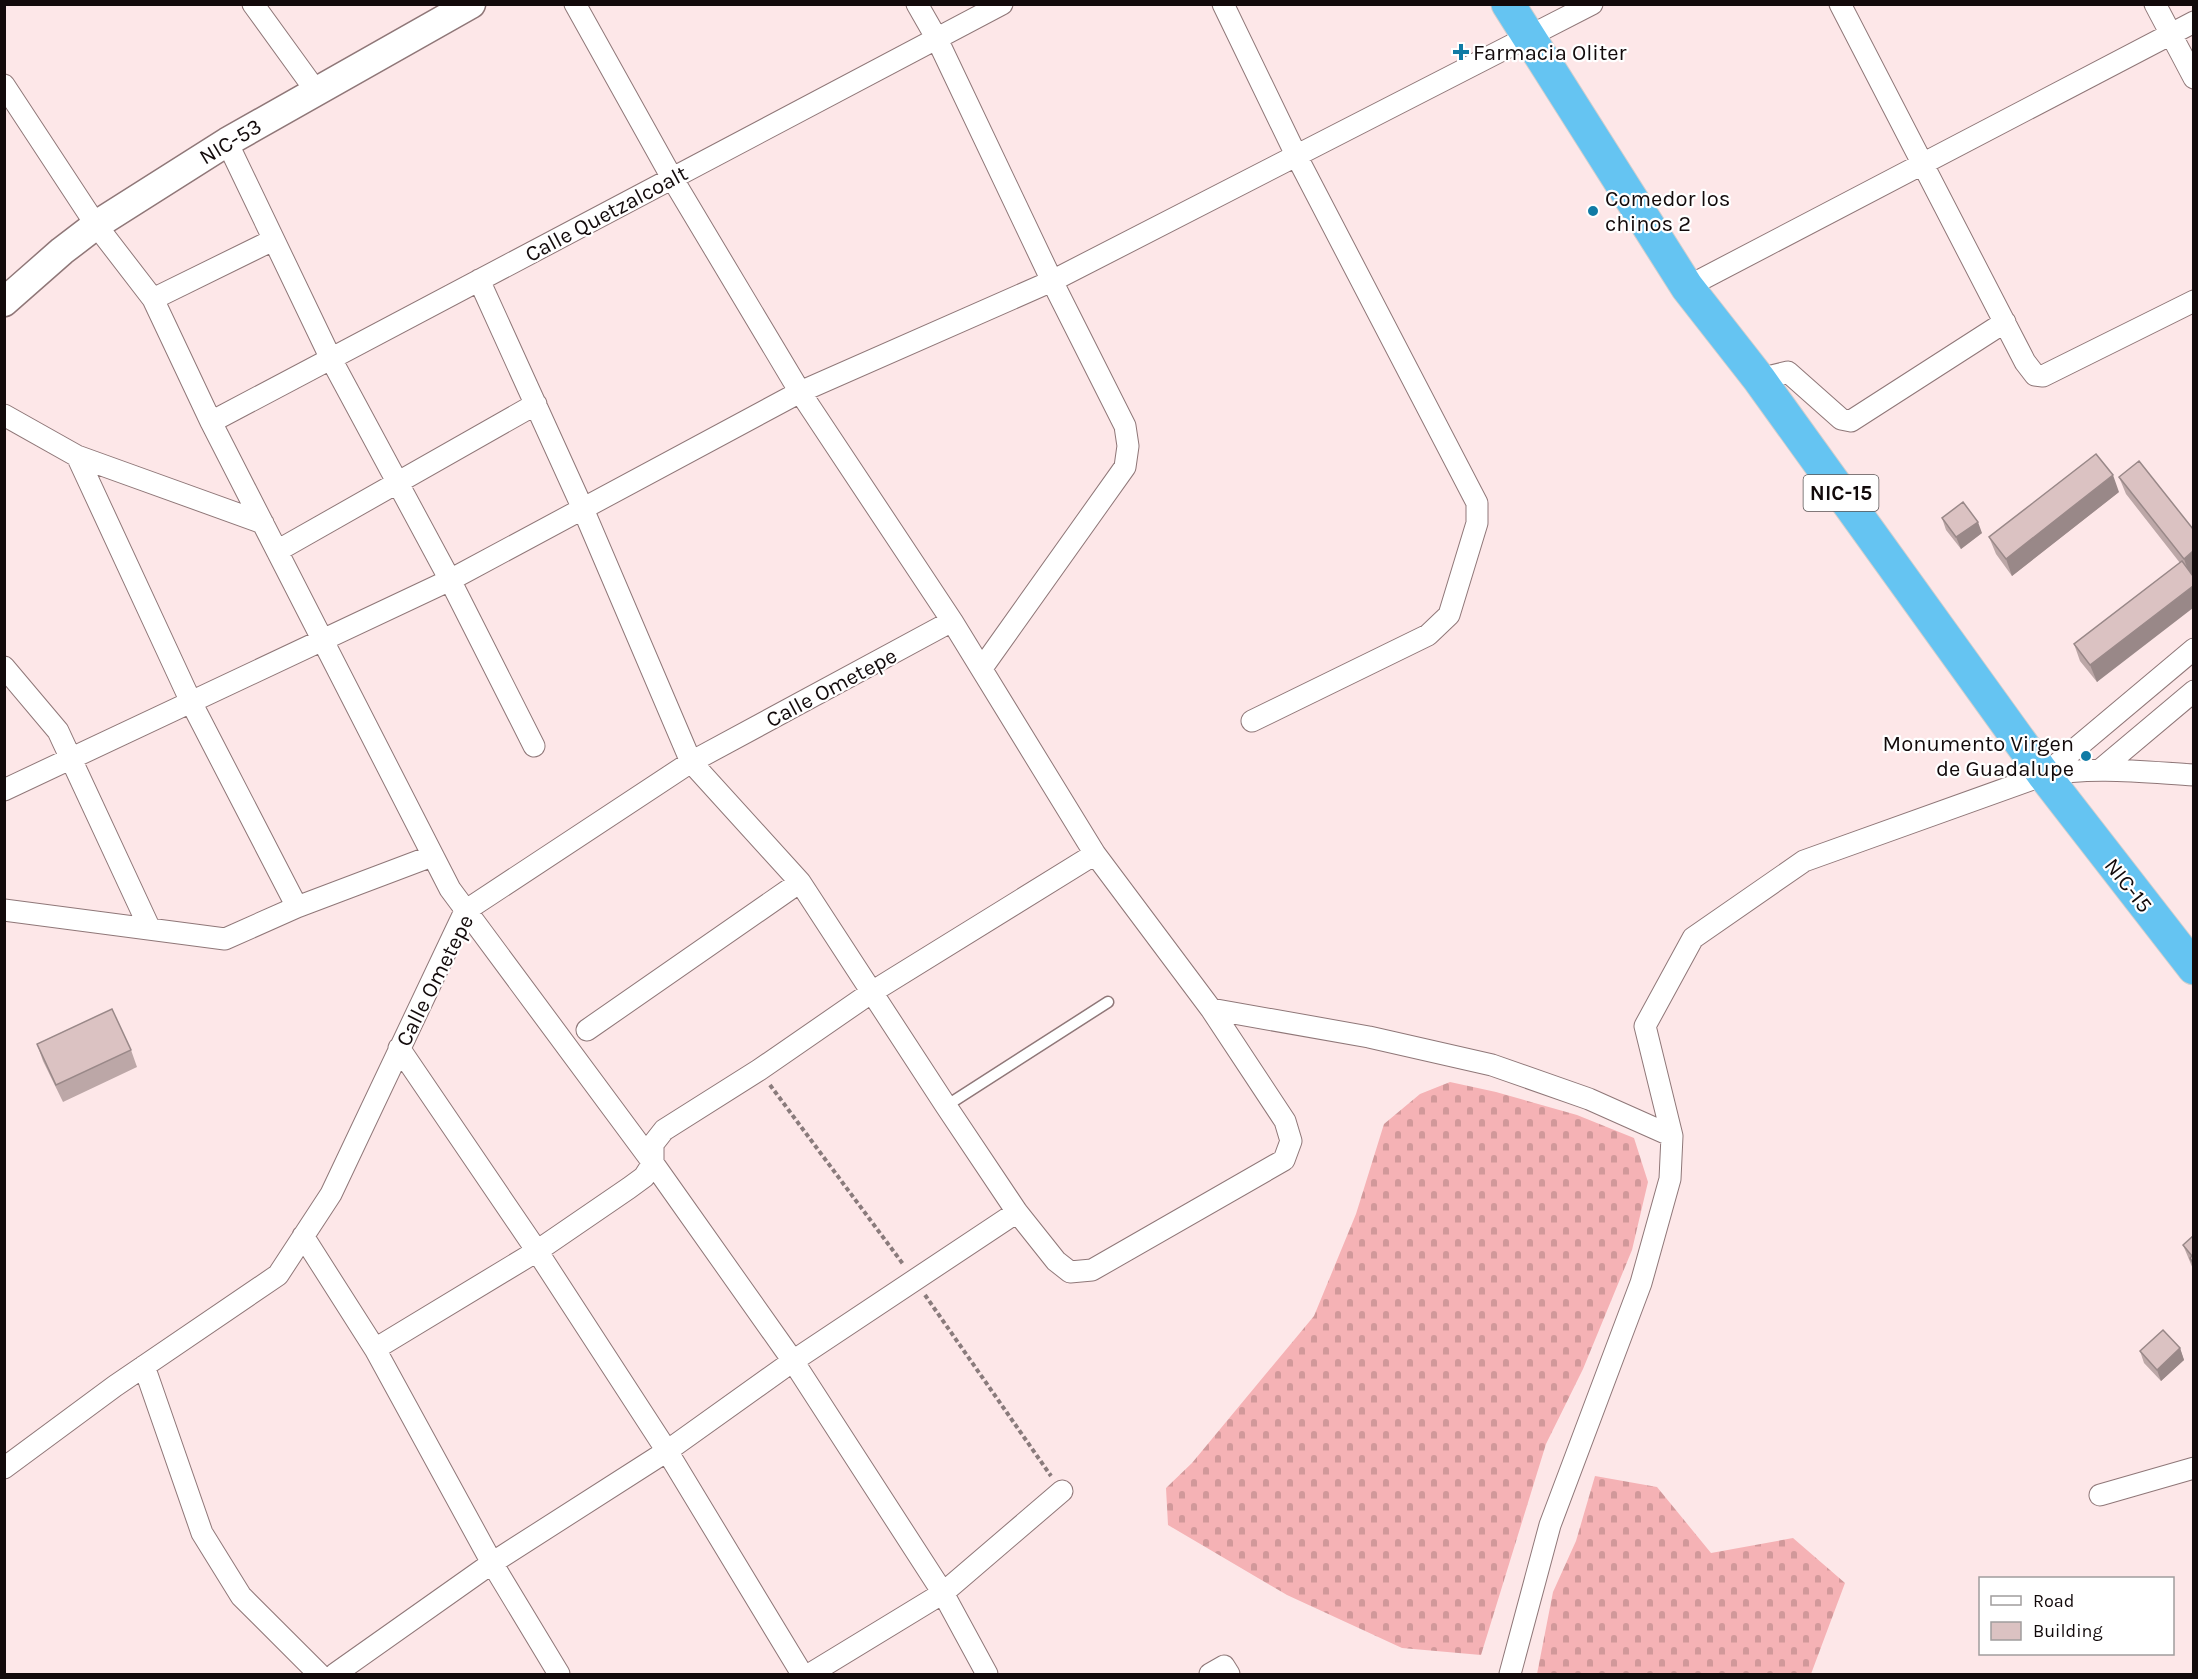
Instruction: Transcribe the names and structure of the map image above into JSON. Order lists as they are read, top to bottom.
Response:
{
  "streets": {
    "highway": ["NIC-15"],
    "main road": ["NIC-53"],
    "street": ["Calle Quetzalcoalt", "Calle Ometepe"]
  },
  "places": {
    "health": ["Farmacia Oliter"],
    "other": ["Comedor los chinos 2", "Monumento Virgen de Guadalupe"]
  },
  "legend": ["Road", "Building"]
}
